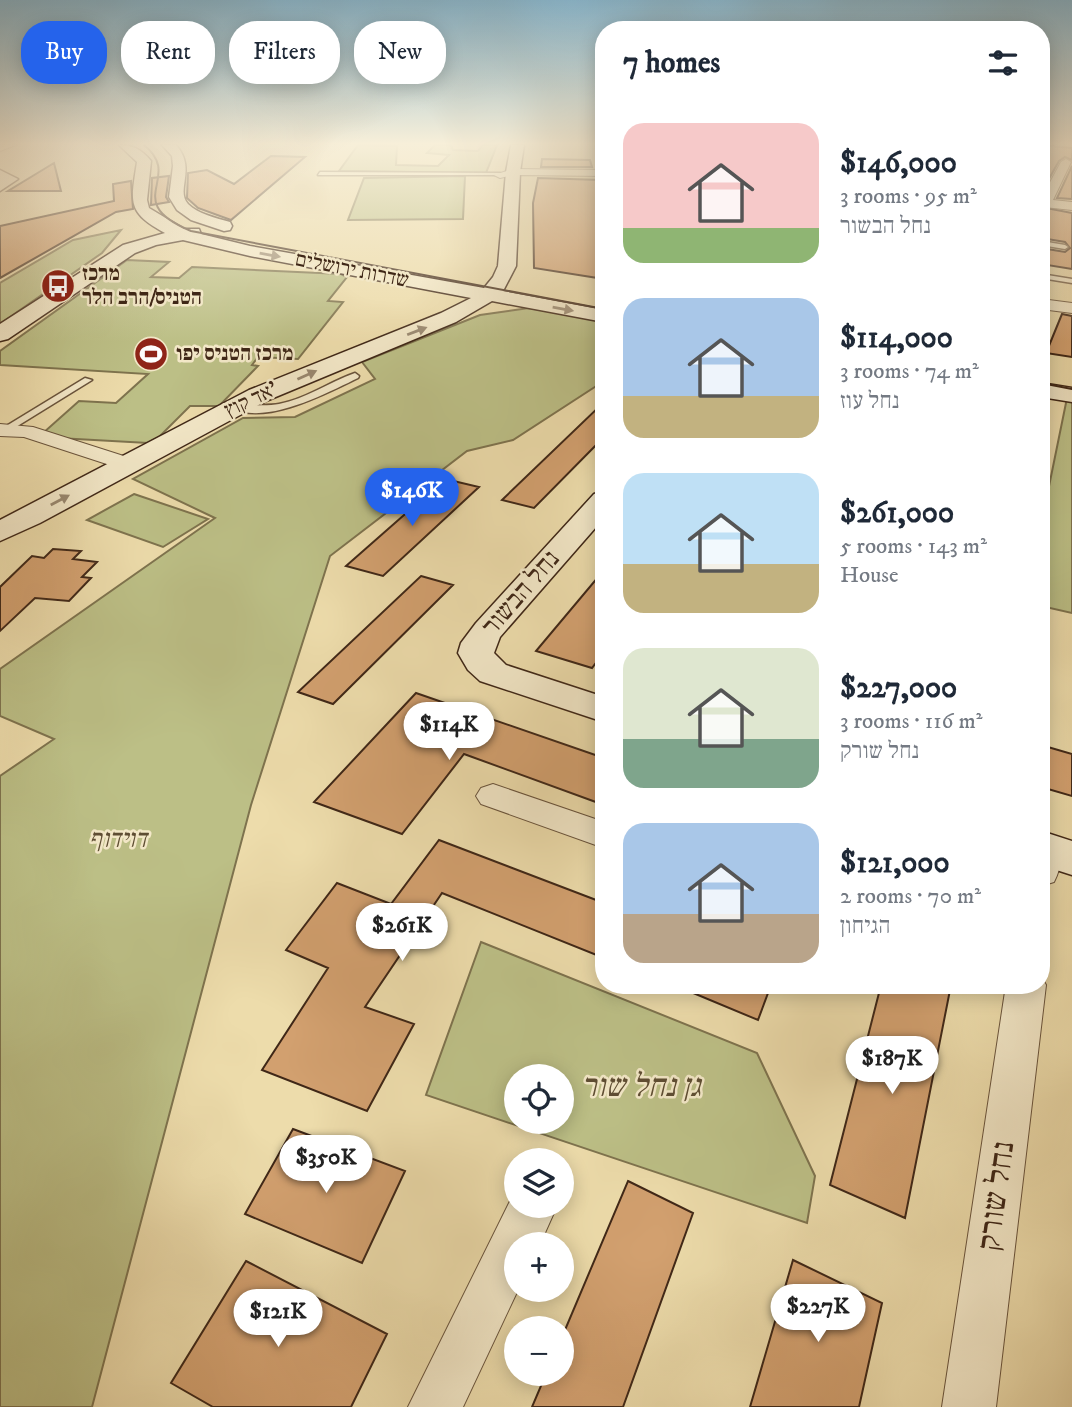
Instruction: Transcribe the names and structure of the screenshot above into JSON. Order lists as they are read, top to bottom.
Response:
{
  "streets": {
    "main road": ["שדרות ירושלים", "אד קוץ'", "נחל הבשור"],
    "street": ["נחל שורק"]
  },
  "crossings": [
    ["שדרות ירושלים", "אד קוץ'"]
  ],
  "parks": ["דוידוף", "גן נחל שור"],
  "places": {
    "bus stop": ["מרכז הטניס/הרב הלר"],
    "sports": ["מרכז הטניס יפו"]
  },
  "page": {
    "chip": [
      "Buy",
      "Rent",
      "Filters",
      "New"
    ],
    "heading": "7 homes",
    "list": [
      {
        "name": "$146,000",
        "note": "3 rooms · 95 m² · נחל הבשור"
      },
      {
        "name": "$114,000",
        "note": "3 rooms · 74 m² · נחל עוז"
      },
      {
        "name": "$261,000",
        "note": "5 rooms · 143 m² · House"
      },
      {
        "name": "$227,000",
        "note": "3 rooms · 116 m² · נחל שורק"
      },
      {
        "name": "$121,000",
        "note": "2 rooms · 70 m² · הגיחון"
      }
    ],
    "price": [
      "$146K",
      "$114K",
      "$261K",
      "$187K",
      "$350K",
      "$227K",
      "$121K"
    ],
    "map_buttons": ["+", "−"]
  }
}
